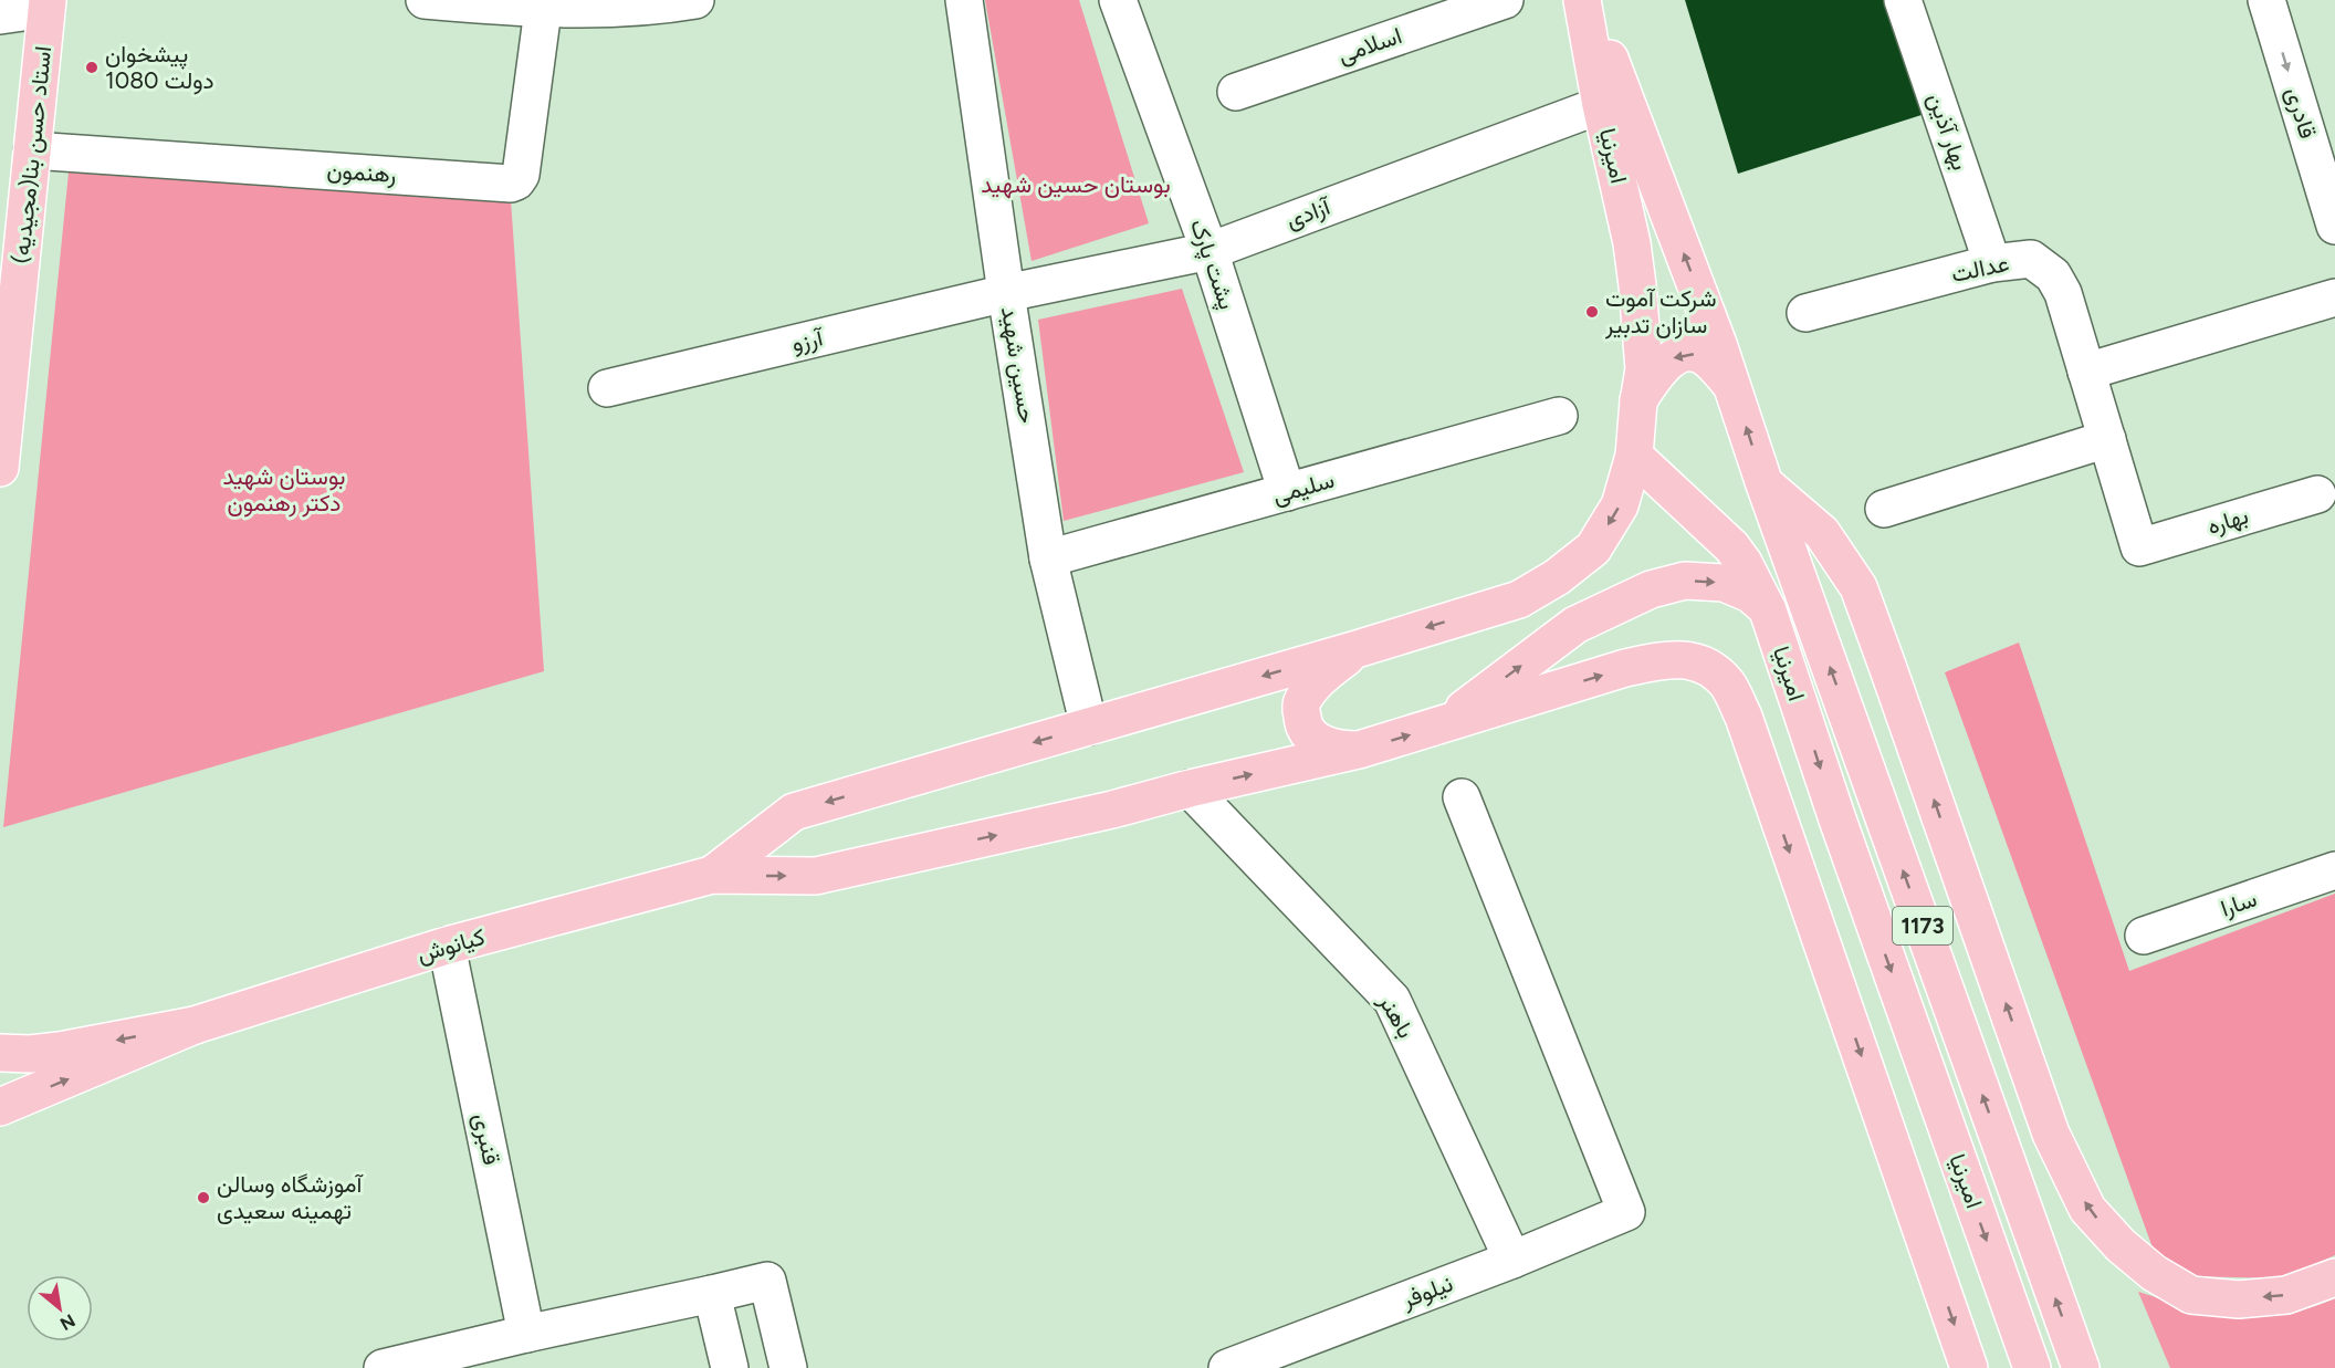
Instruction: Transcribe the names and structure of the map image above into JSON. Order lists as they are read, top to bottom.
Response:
{
  "streets": {
    "main road": [
      "استاد حسن بنا(مجیدیه)",
      "امیرنیا",
      "1173",
      "کیانوش"
    ],
    "street": [
      "اسلامی",
      "قادری",
      "بهار آذین",
      "رهنمون",
      "آزادی",
      "پشت پارک",
      "عدالت",
      "آرزو",
      "حسین شهید",
      "سلیمی",
      "بهاره",
      "سارا",
      "باهنر",
      "قنبری",
      "نیلوفر"
    ]
  },
  "crossings": [
    ["بهار آذین", "عدالت"],
    ["استاد حسن بنا(مجیدیه)", "رهنمون"],
    ["امیرنیا", "آزادی"],
    ["آزادی", "پشت پارک"],
    ["آزادی", "آرزو"],
    ["آزادی", "حسین شهید"],
    ["پشت پارک", "سلیمی"],
    ["عدالت", "بهاره"],
    ["آرزو", "حسین شهید"],
    ["حسین شهید", "سلیمی"],
    ["کیانوش", "قنبری"],
    ["باهنر", "نیلوفر"]
  ],
  "one_way": ["قادری"],
  "parks": ["بوستان حسین شهید", "بوستان شهید دکتر رهنمون"],
  "places": ["پیشخوان دولت 1080", "شرکت آموت سازان تدبیر", "آموزشگاه وسالن تهمینه سعیدی"],
  "north": "bottom right"
}
